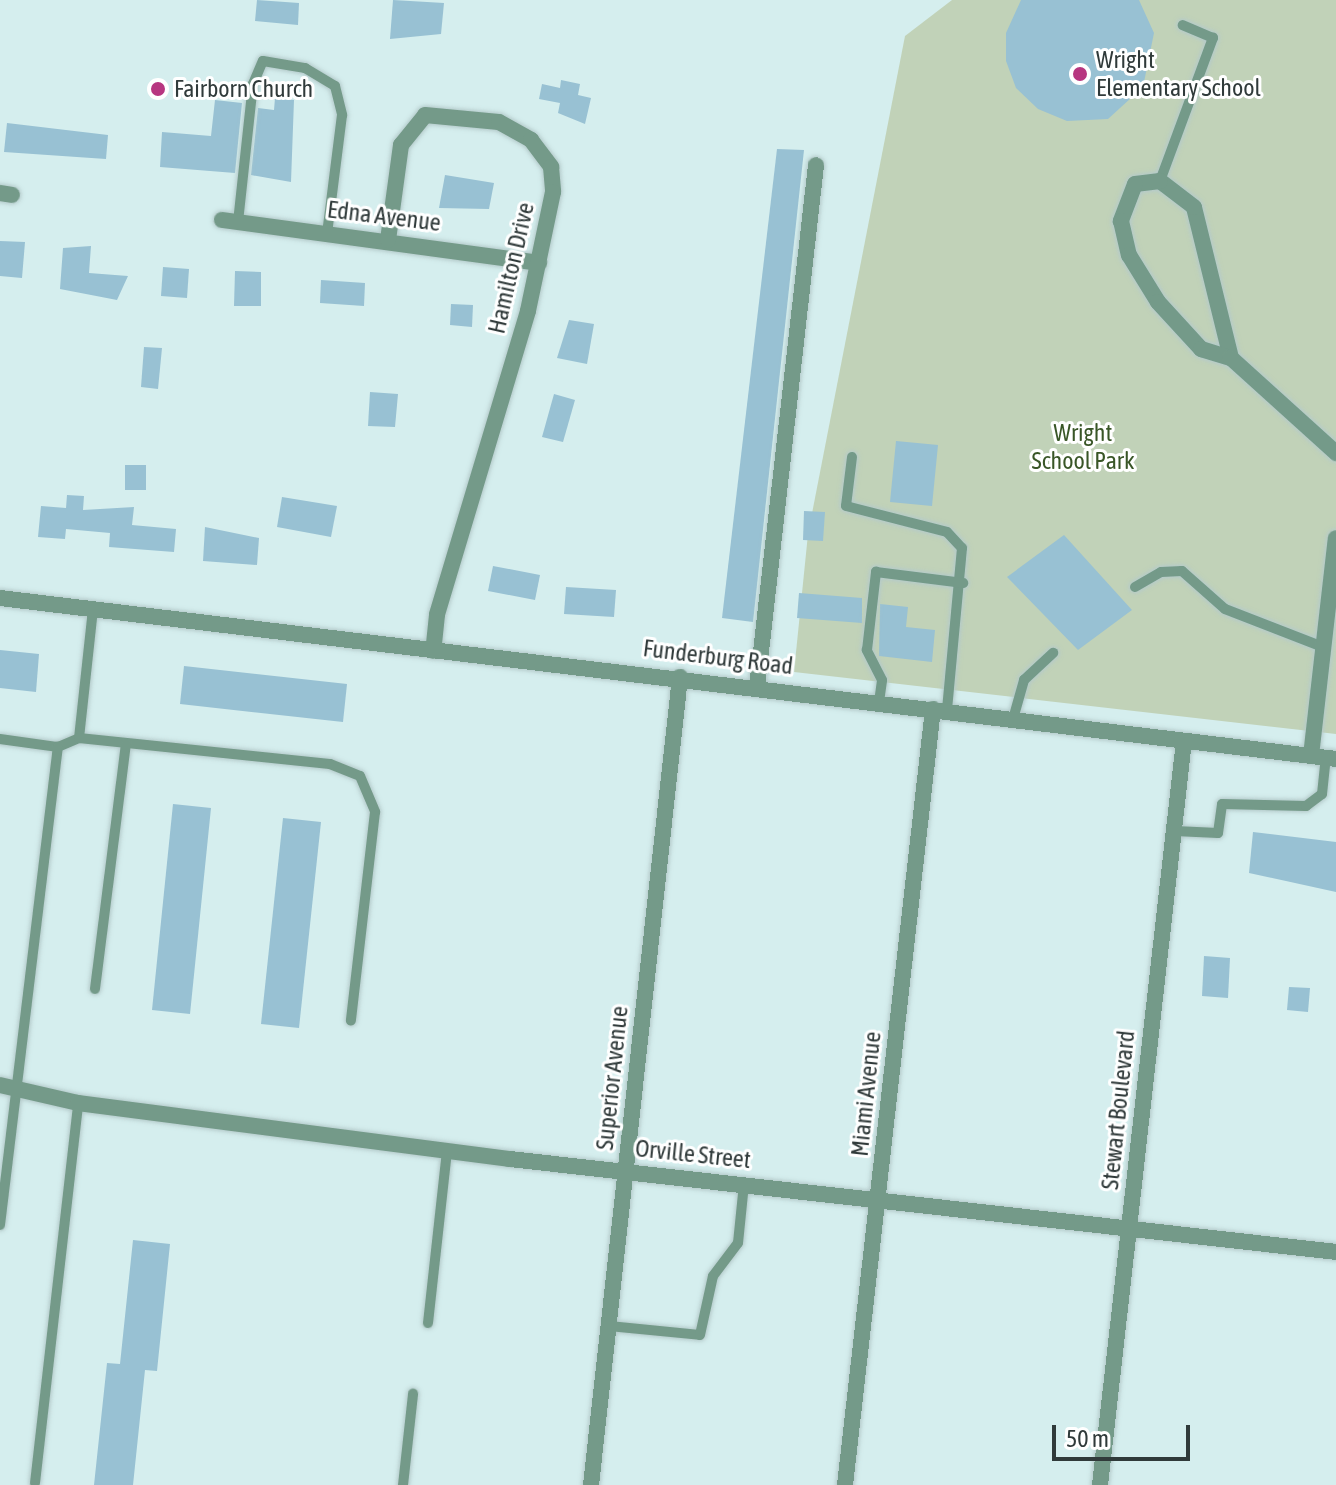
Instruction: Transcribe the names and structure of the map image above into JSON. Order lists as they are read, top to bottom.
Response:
{
  "streets": {
    "street": [
      "Edna Avenue",
      "Hamilton Drive",
      "Funderburg Road",
      "Superior Avenue",
      "Miami Avenue",
      "Stewart Boulevard",
      "Orville Street"
    ]
  },
  "crossings": [
    ["Edna Avenue", "Hamilton Drive"],
    ["Hamilton Drive", "Funderburg Road"],
    ["Funderburg Road", "Superior Avenue"],
    ["Funderburg Road", "Miami Avenue"],
    ["Funderburg Road", "Stewart Boulevard"],
    ["Superior Avenue", "Orville Street"],
    ["Miami Avenue", "Orville Street"],
    ["Stewart Boulevard", "Orville Street"]
  ],
  "parks": ["Wright School Park"],
  "places": ["Wright Elementary School", "Fairborn Church"],
  "scale_bar": "50 m"
}
